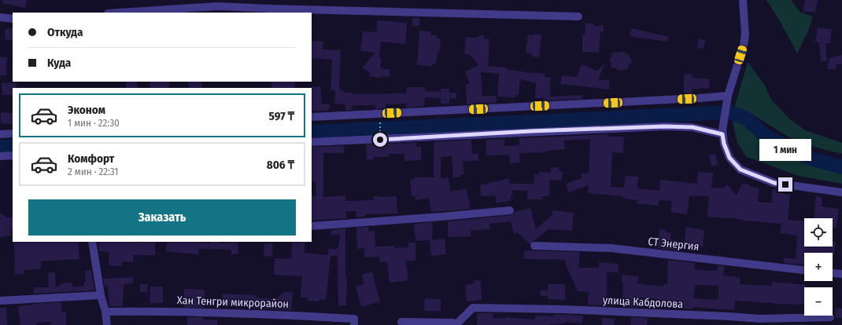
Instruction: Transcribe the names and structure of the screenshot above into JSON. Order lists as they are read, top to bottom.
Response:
{
  "streets": {
    "street": ["СТ Энергия", "Хан Тенгри микрорайон", "улица Кабдолова"]
  },
  "page": {
    "banner": ["Откуда", "Куда"],
    "list": [
      {
        "name": "Эконом",
        "note": "1 мин · 22:30",
        "value": "597 ₸"
      },
      {
        "name": "Комфорт",
        "note": "2 мин · 22:31",
        "value": "806 ₸"
      }
    ],
    "bubble": "1 мин",
    "buttons": "Заказать",
    "map_buttons": ["+", "−"]
  }
}
